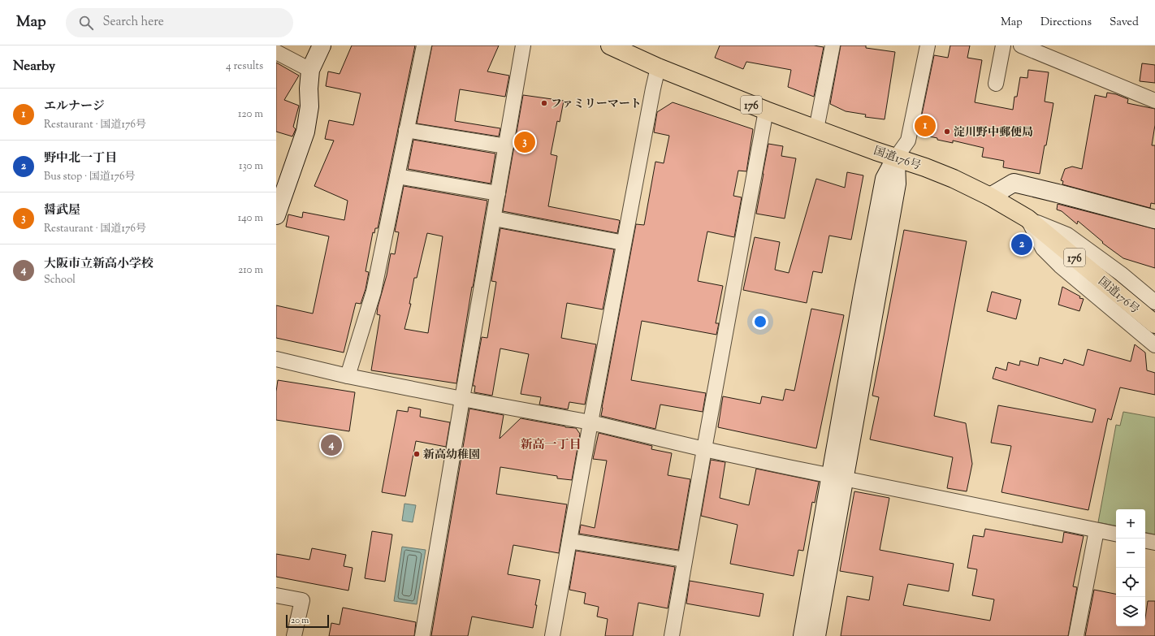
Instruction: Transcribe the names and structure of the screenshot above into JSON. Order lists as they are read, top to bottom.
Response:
{
  "streets": {
    "highway": ["176", "国道176号"]
  },
  "districts": ["新高一丁目"],
  "places": ["ファミリーマート", "淀川野中郵便局", "新高幼稚園"],
  "scale_bar": "20 m",
  "page": {
    "header": "Map",
    "search": "Search here",
    "nav": ["Map", "Directions", "Saved"],
    "heading": ["Nearby", "4 results"],
    "list": [
      {
        "mark": "1",
        "name": "エルナージ",
        "note": "Restaurant · 国道176号",
        "value": "120 m"
      },
      {
        "mark": "2",
        "name": "野中北一丁目",
        "note": "Bus stop · 国道176号",
        "value": "130 m"
      },
      {
        "mark": "3",
        "name": "醤武屋",
        "note": "Restaurant · 国道176号",
        "value": "140 m"
      },
      {
        "mark": "4",
        "name": "大阪市立新高小学校",
        "note": "School",
        "value": "210 m"
      }
    ],
    "pins": [
      "1",
      "3",
      "2",
      "4"
    ],
    "map_buttons": ["+", "−"],
    "scale": "20 m"
  }
}
